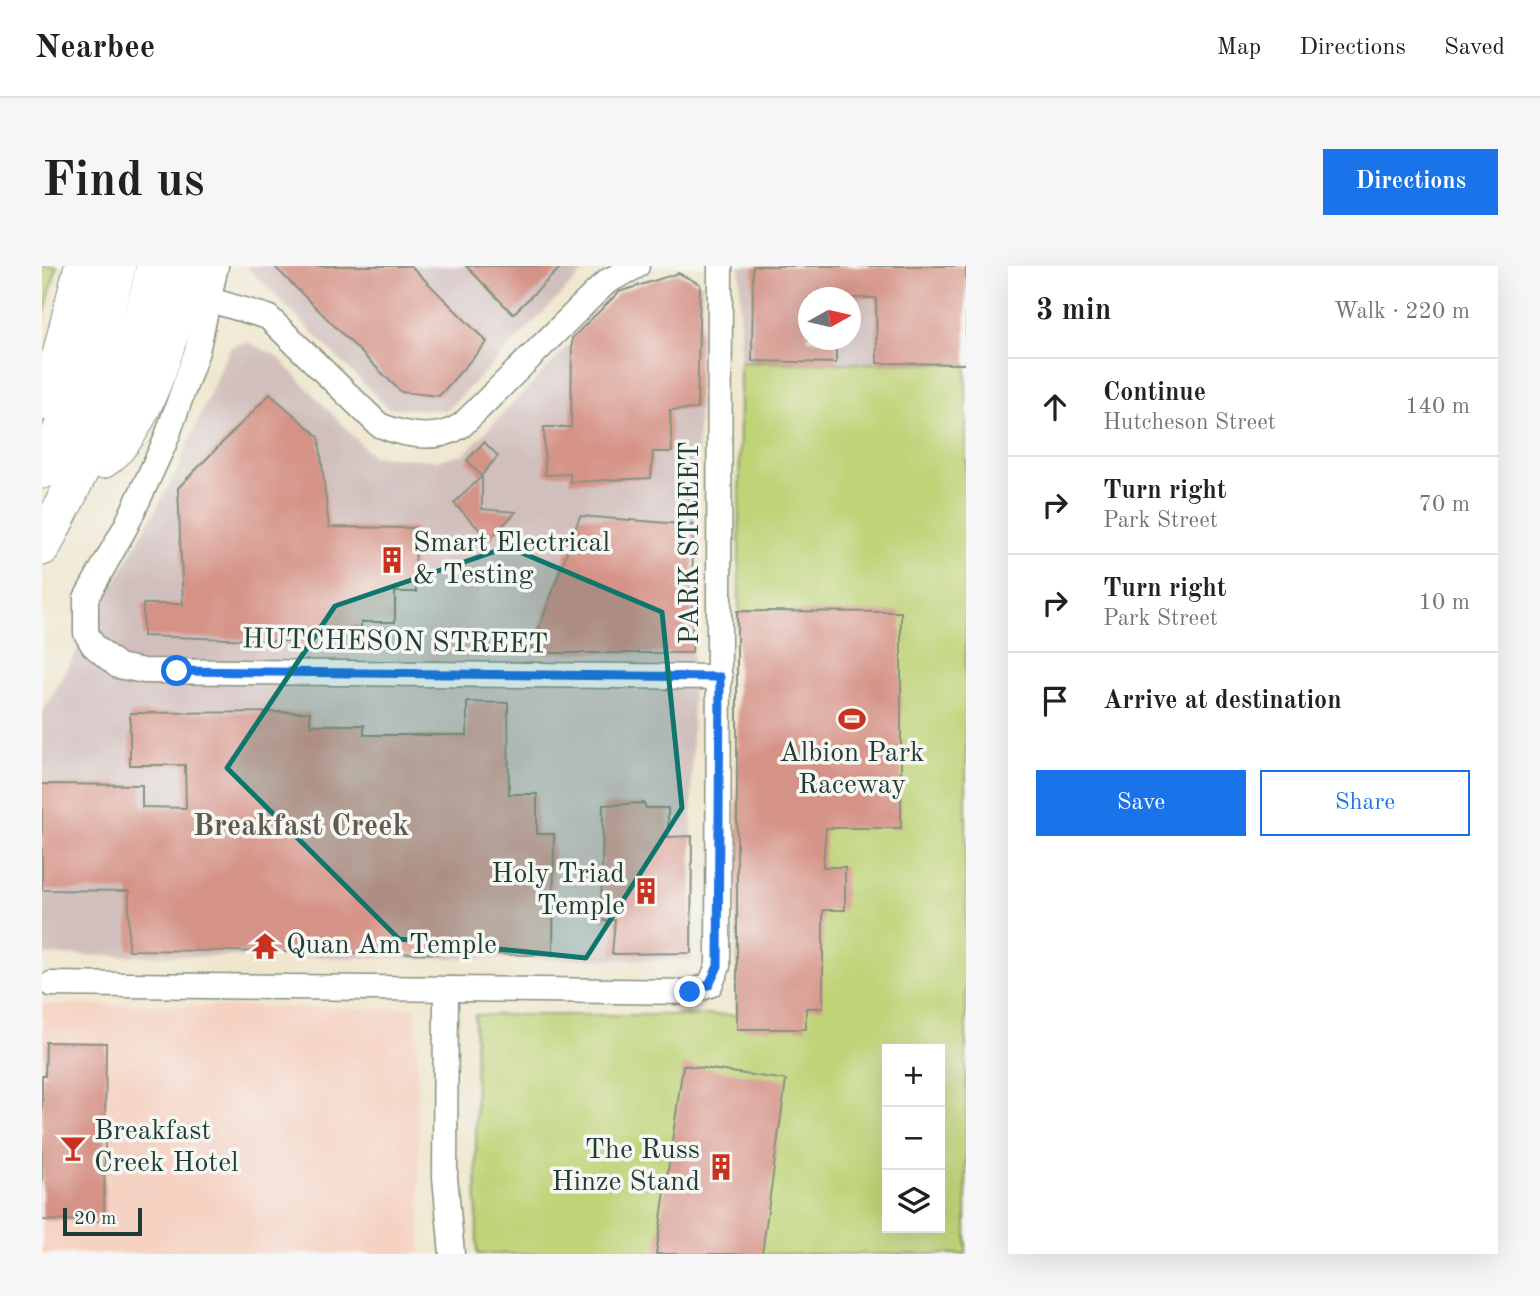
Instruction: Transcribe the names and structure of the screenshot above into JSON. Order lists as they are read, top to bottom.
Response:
{
  "streets": {
    "street": ["PARK STREET", "HUTCHESON STREET"]
  },
  "crossings": [
    ["PARK STREET", "HUTCHESON STREET"]
  ],
  "districts": ["Breakfast Creek"],
  "places": {
    "building": ["Smart Electrical & Testing", "Holy Triad Temple", "The Russ Hinze Stand"],
    "sports": ["Albion Park Raceway"],
    "temple": ["Quan Am Temple"],
    "bar": ["Breakfast Creek Hotel"]
  },
  "scale_bar": "20 m",
  "north": "right",
  "page": {
    "header": "Nearbee",
    "nav": ["Map", "Directions", "Saved"],
    "buttons": [
      "Directions",
      ["Save", "Share"]
    ],
    "title": "Find us",
    "heading": ["3 min", "Walk · 220 m"],
    "list": [
      ["Continue", "Hutcheson Street", "140 m"],
      ["Turn right", "Park Street", "70 m"],
      ["Turn right", "Park Street", "10 m"],
      "Arrive at destination"
    ],
    "map_buttons": ["+", "−"],
    "scale": "20 m"
  }
}
